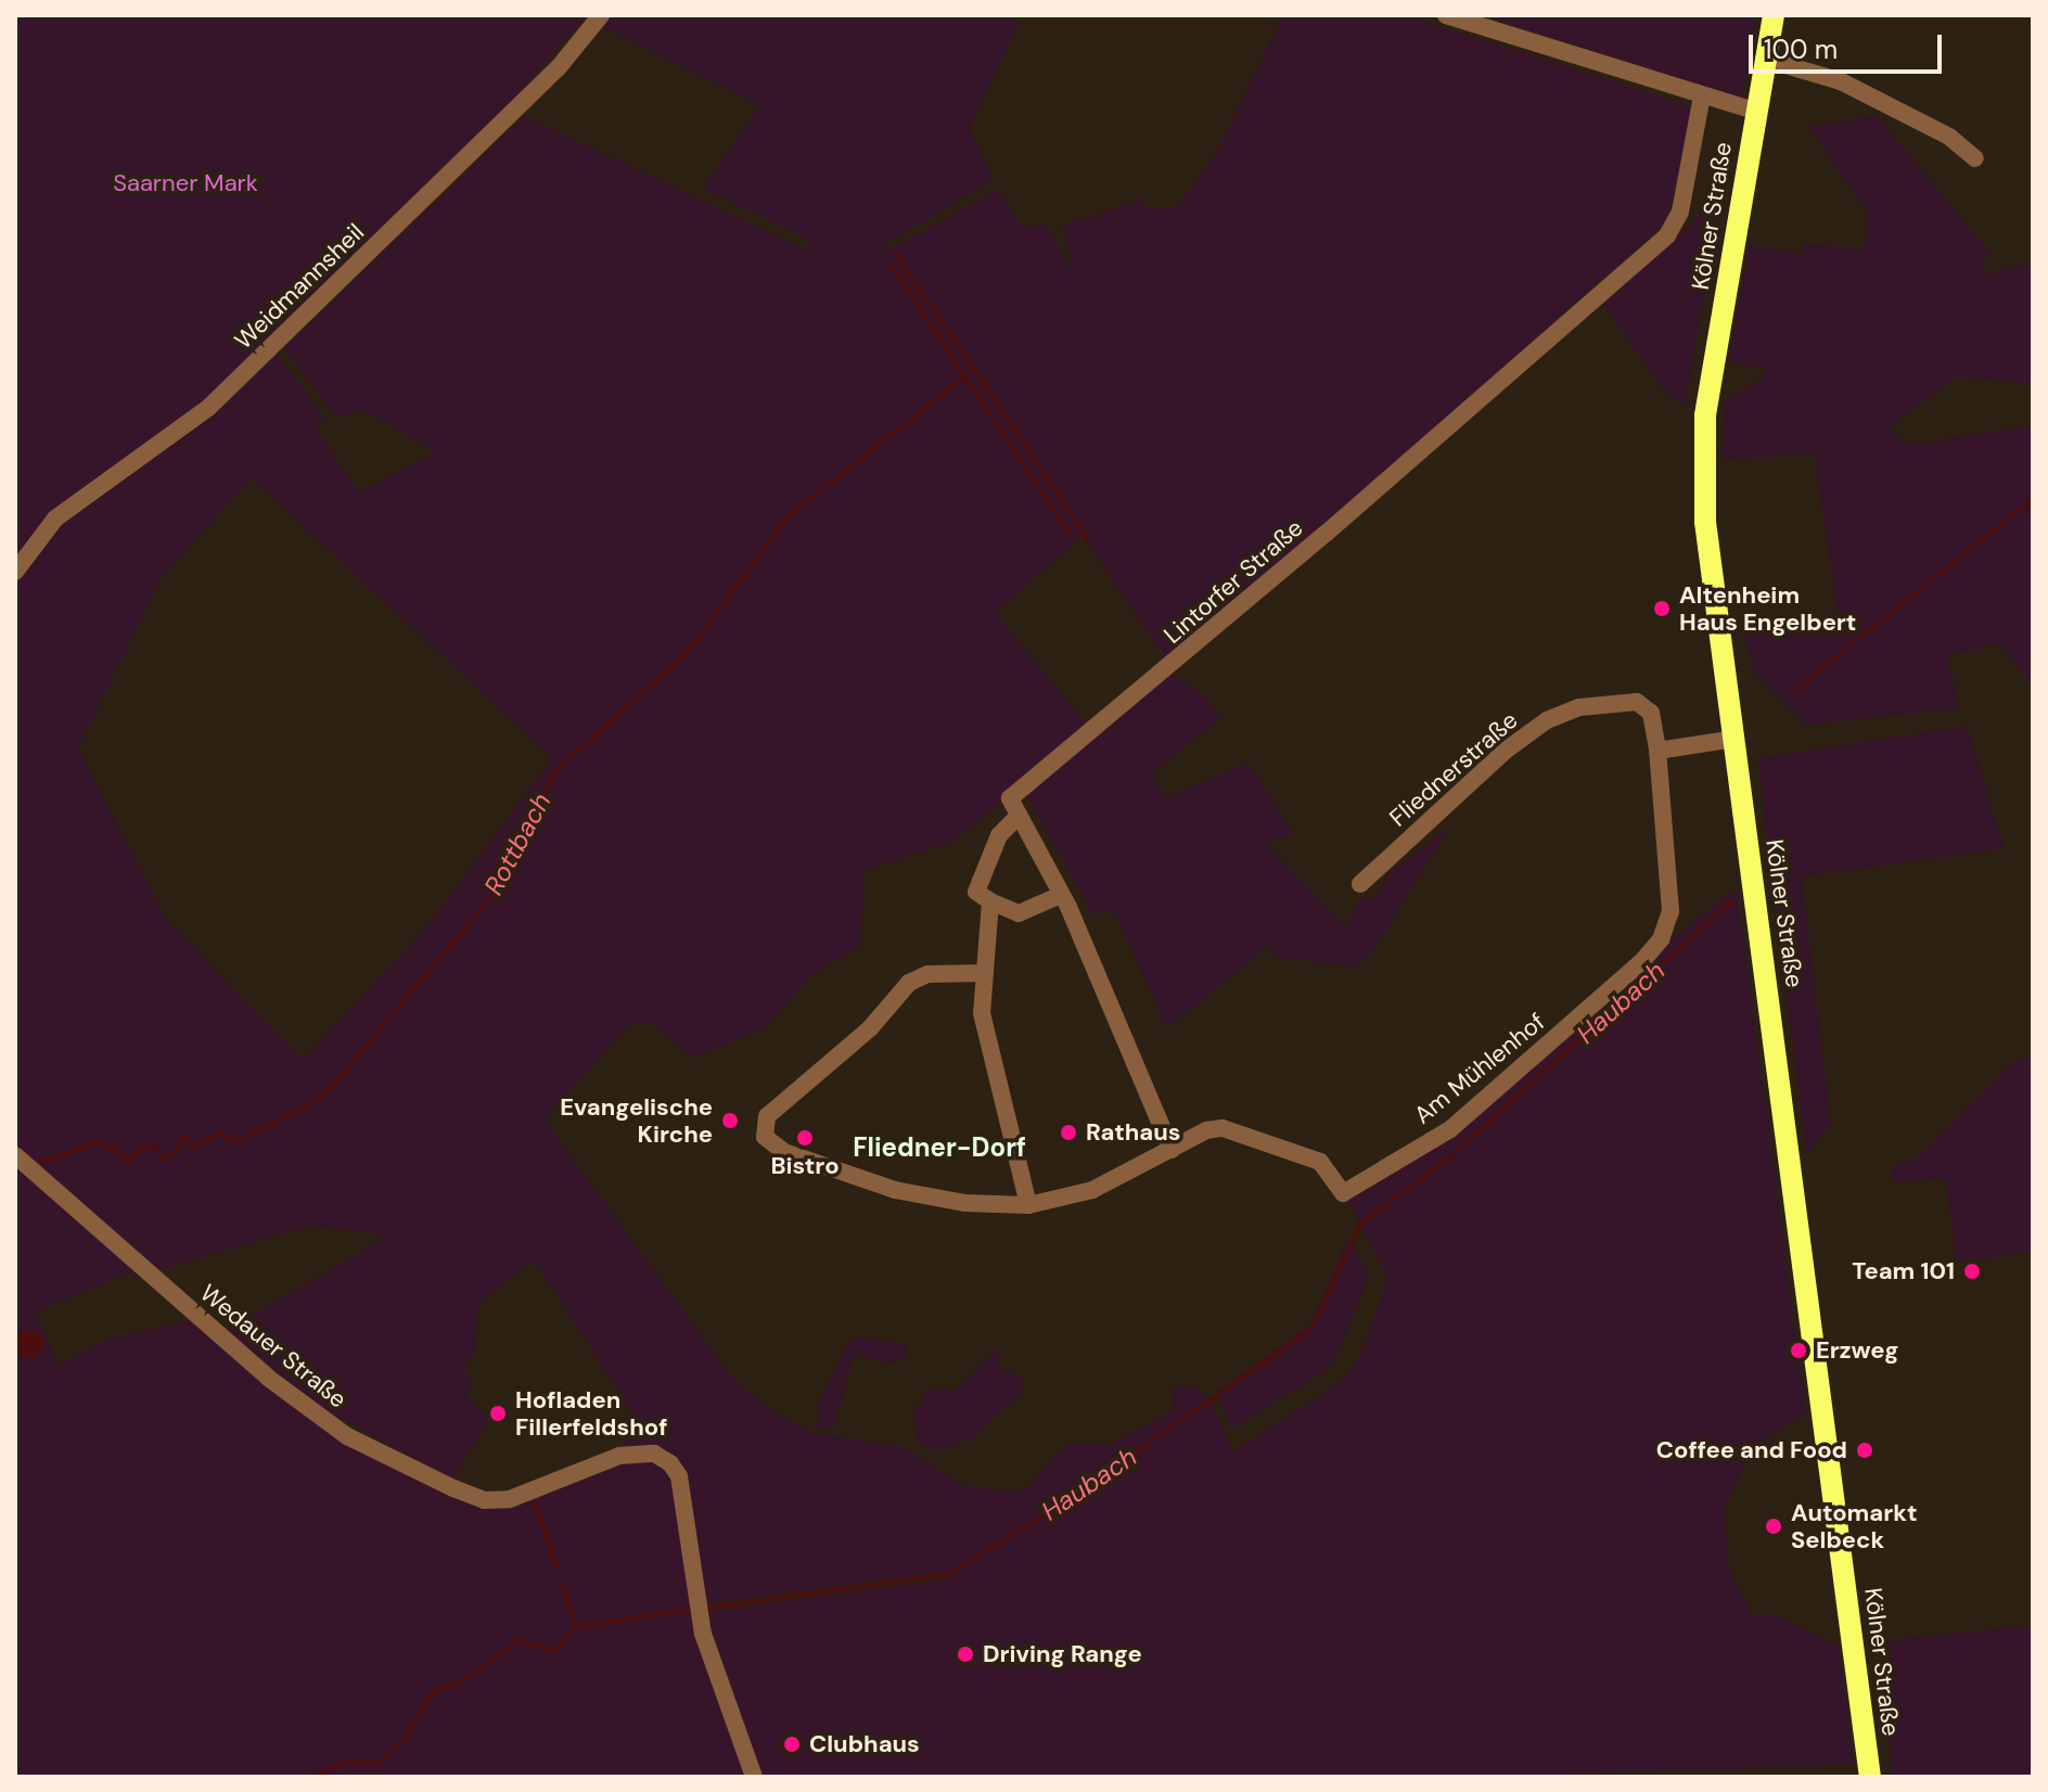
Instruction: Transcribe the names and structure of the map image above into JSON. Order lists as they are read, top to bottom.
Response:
{
  "streets": {
    "main road": ["Kölner Straße"],
    "street": [
      "Weidmannsheil",
      "Lintorfer Straße",
      "Fliednerstraße",
      "Am Mühlenhof",
      "Wedauer Straße"
    ]
  },
  "crossings": [
    ["Fliednerstraße", "Am Mühlenhof"]
  ],
  "districts": ["Fliedner-Dorf"],
  "water": ["Rottbach", "Haubach"],
  "parks": ["Saarner Mark"],
  "places": [
    "Altenheim Haus Engelbert",
    "Evangelische Kirche",
    "Rathaus",
    "Bistro",
    "Team 101",
    "Erzweg",
    "Hofladen Fillerfeldshof",
    "Coffee and Food",
    "Automarkt Selbeck",
    "Driving Range",
    "Clubhaus"
  ],
  "scale_bar": "100 m"
}
